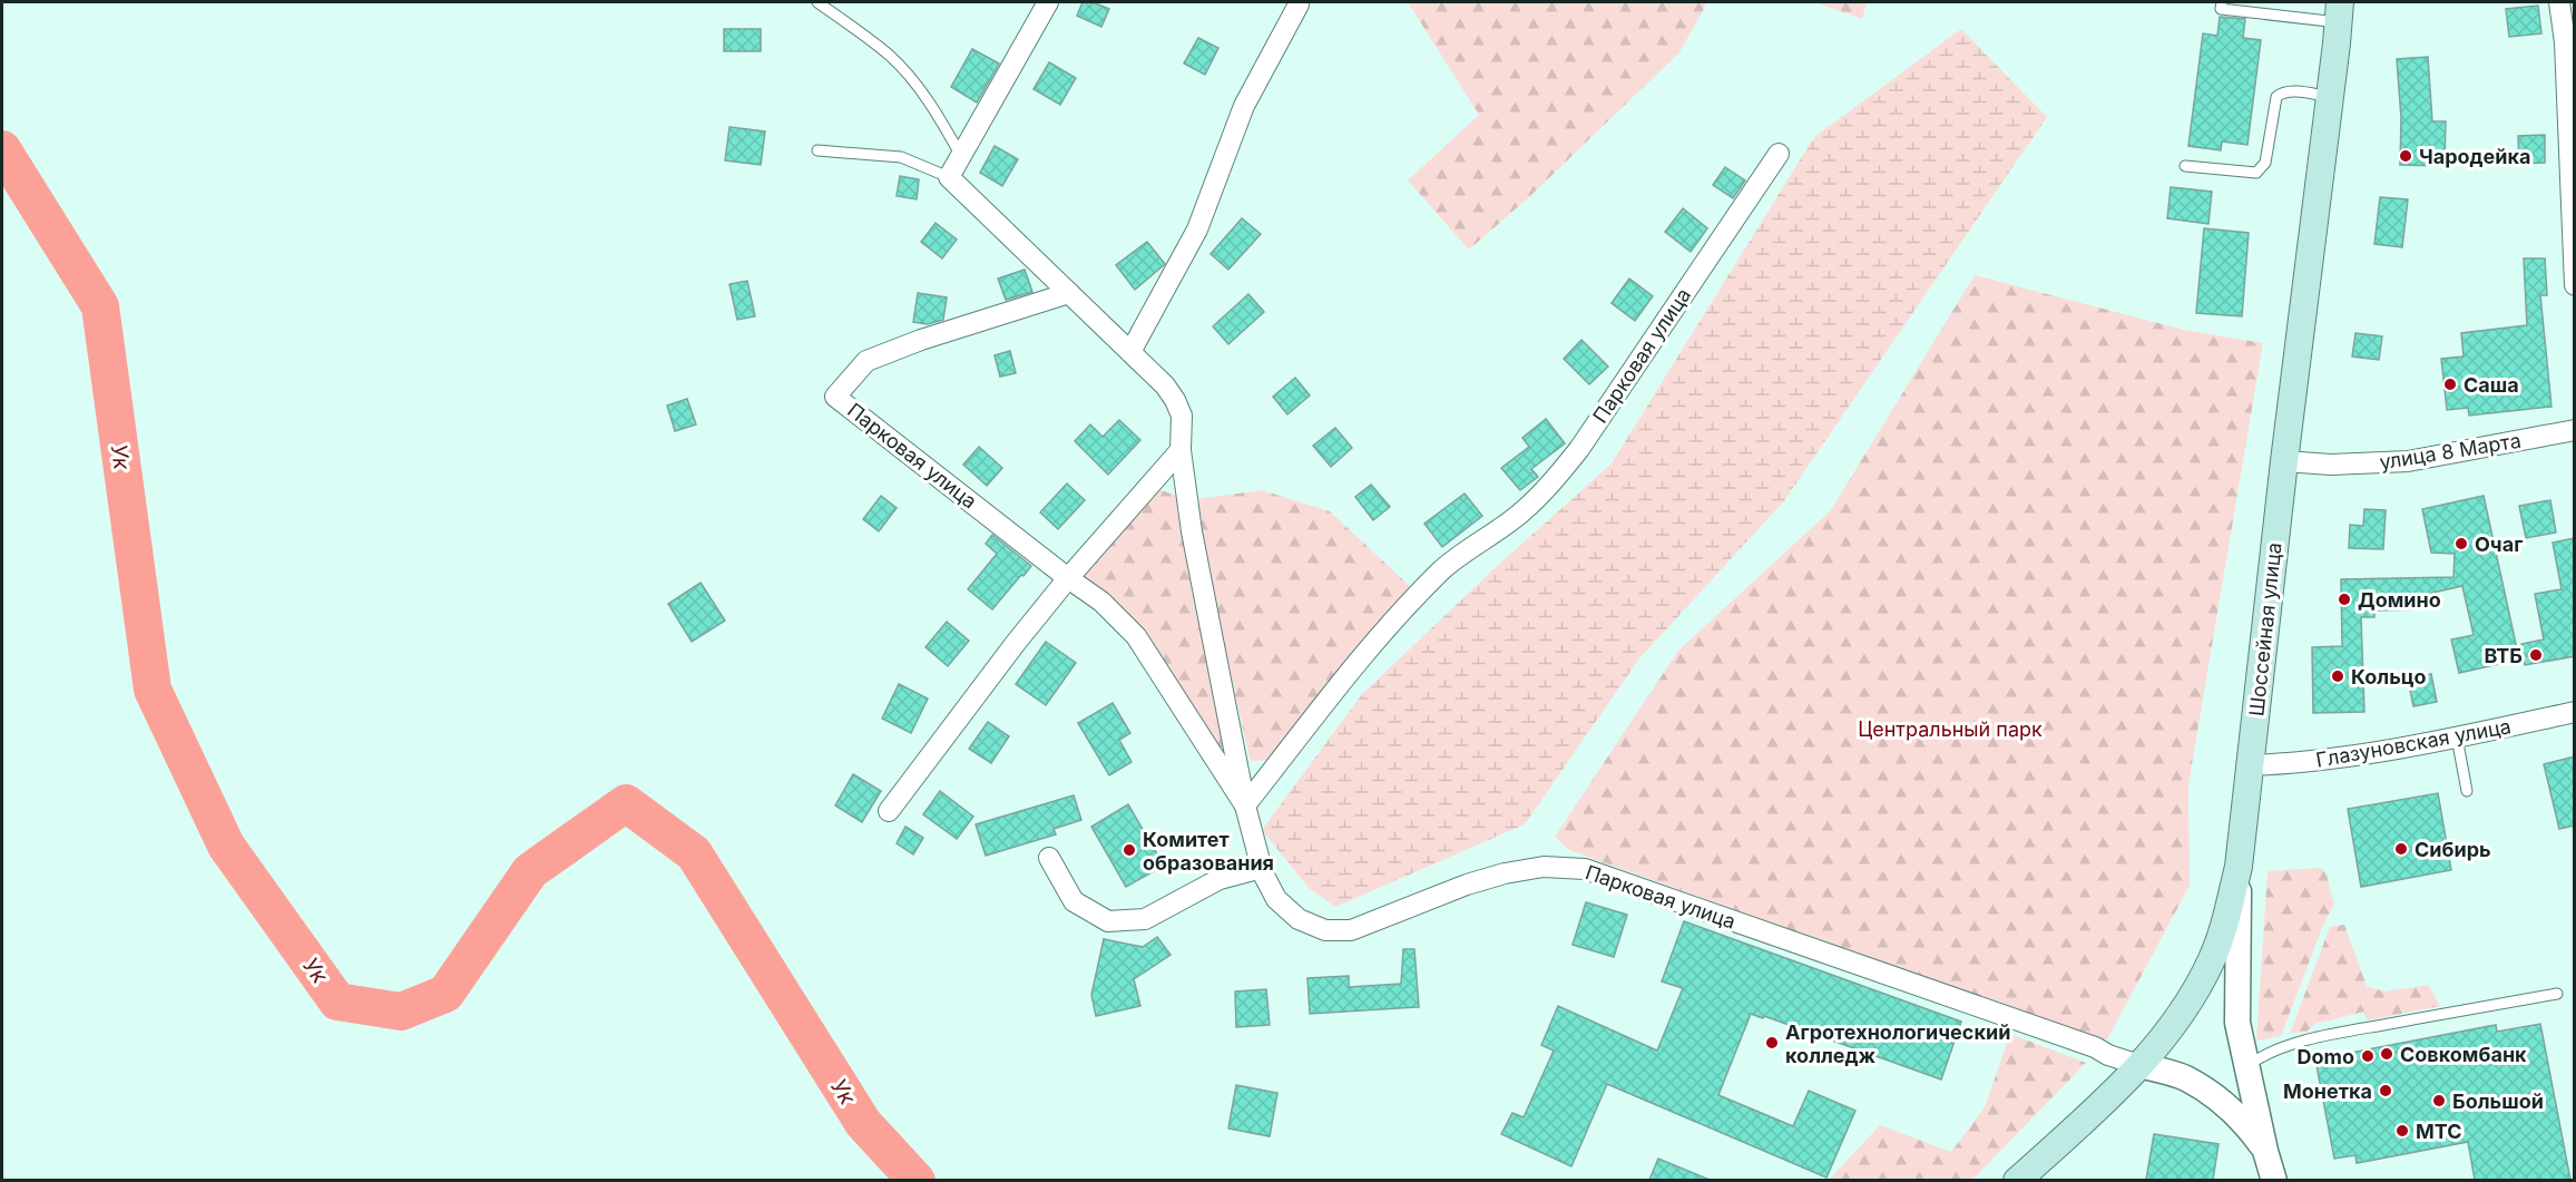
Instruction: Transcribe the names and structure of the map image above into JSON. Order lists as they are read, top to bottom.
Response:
{
  "streets": {
    "main road": ["Шоссейная улица"],
    "street": ["Парковая улица", "улица 8 Марта", "Глазуновская улица"]
  },
  "crossings": [
    ["Парковая улица", "Шоссейная улица"],
    ["улица 8 Марта", "Шоссейная улица"],
    ["Шоссейная улица", "Глазуновская улица"]
  ],
  "water": ["Ук"],
  "parks": ["Центральный парк"],
  "places": [
    "Чародейка",
    "Саша",
    "Очаг",
    "Домино",
    "ВТБ",
    "Кольцо",
    "Сибирь",
    "Комитет образования",
    "Агротехнологический колледж",
    "Совкомбанк",
    "Domo",
    "Монетка",
    "Большой",
    "МТС"
  ]
}
